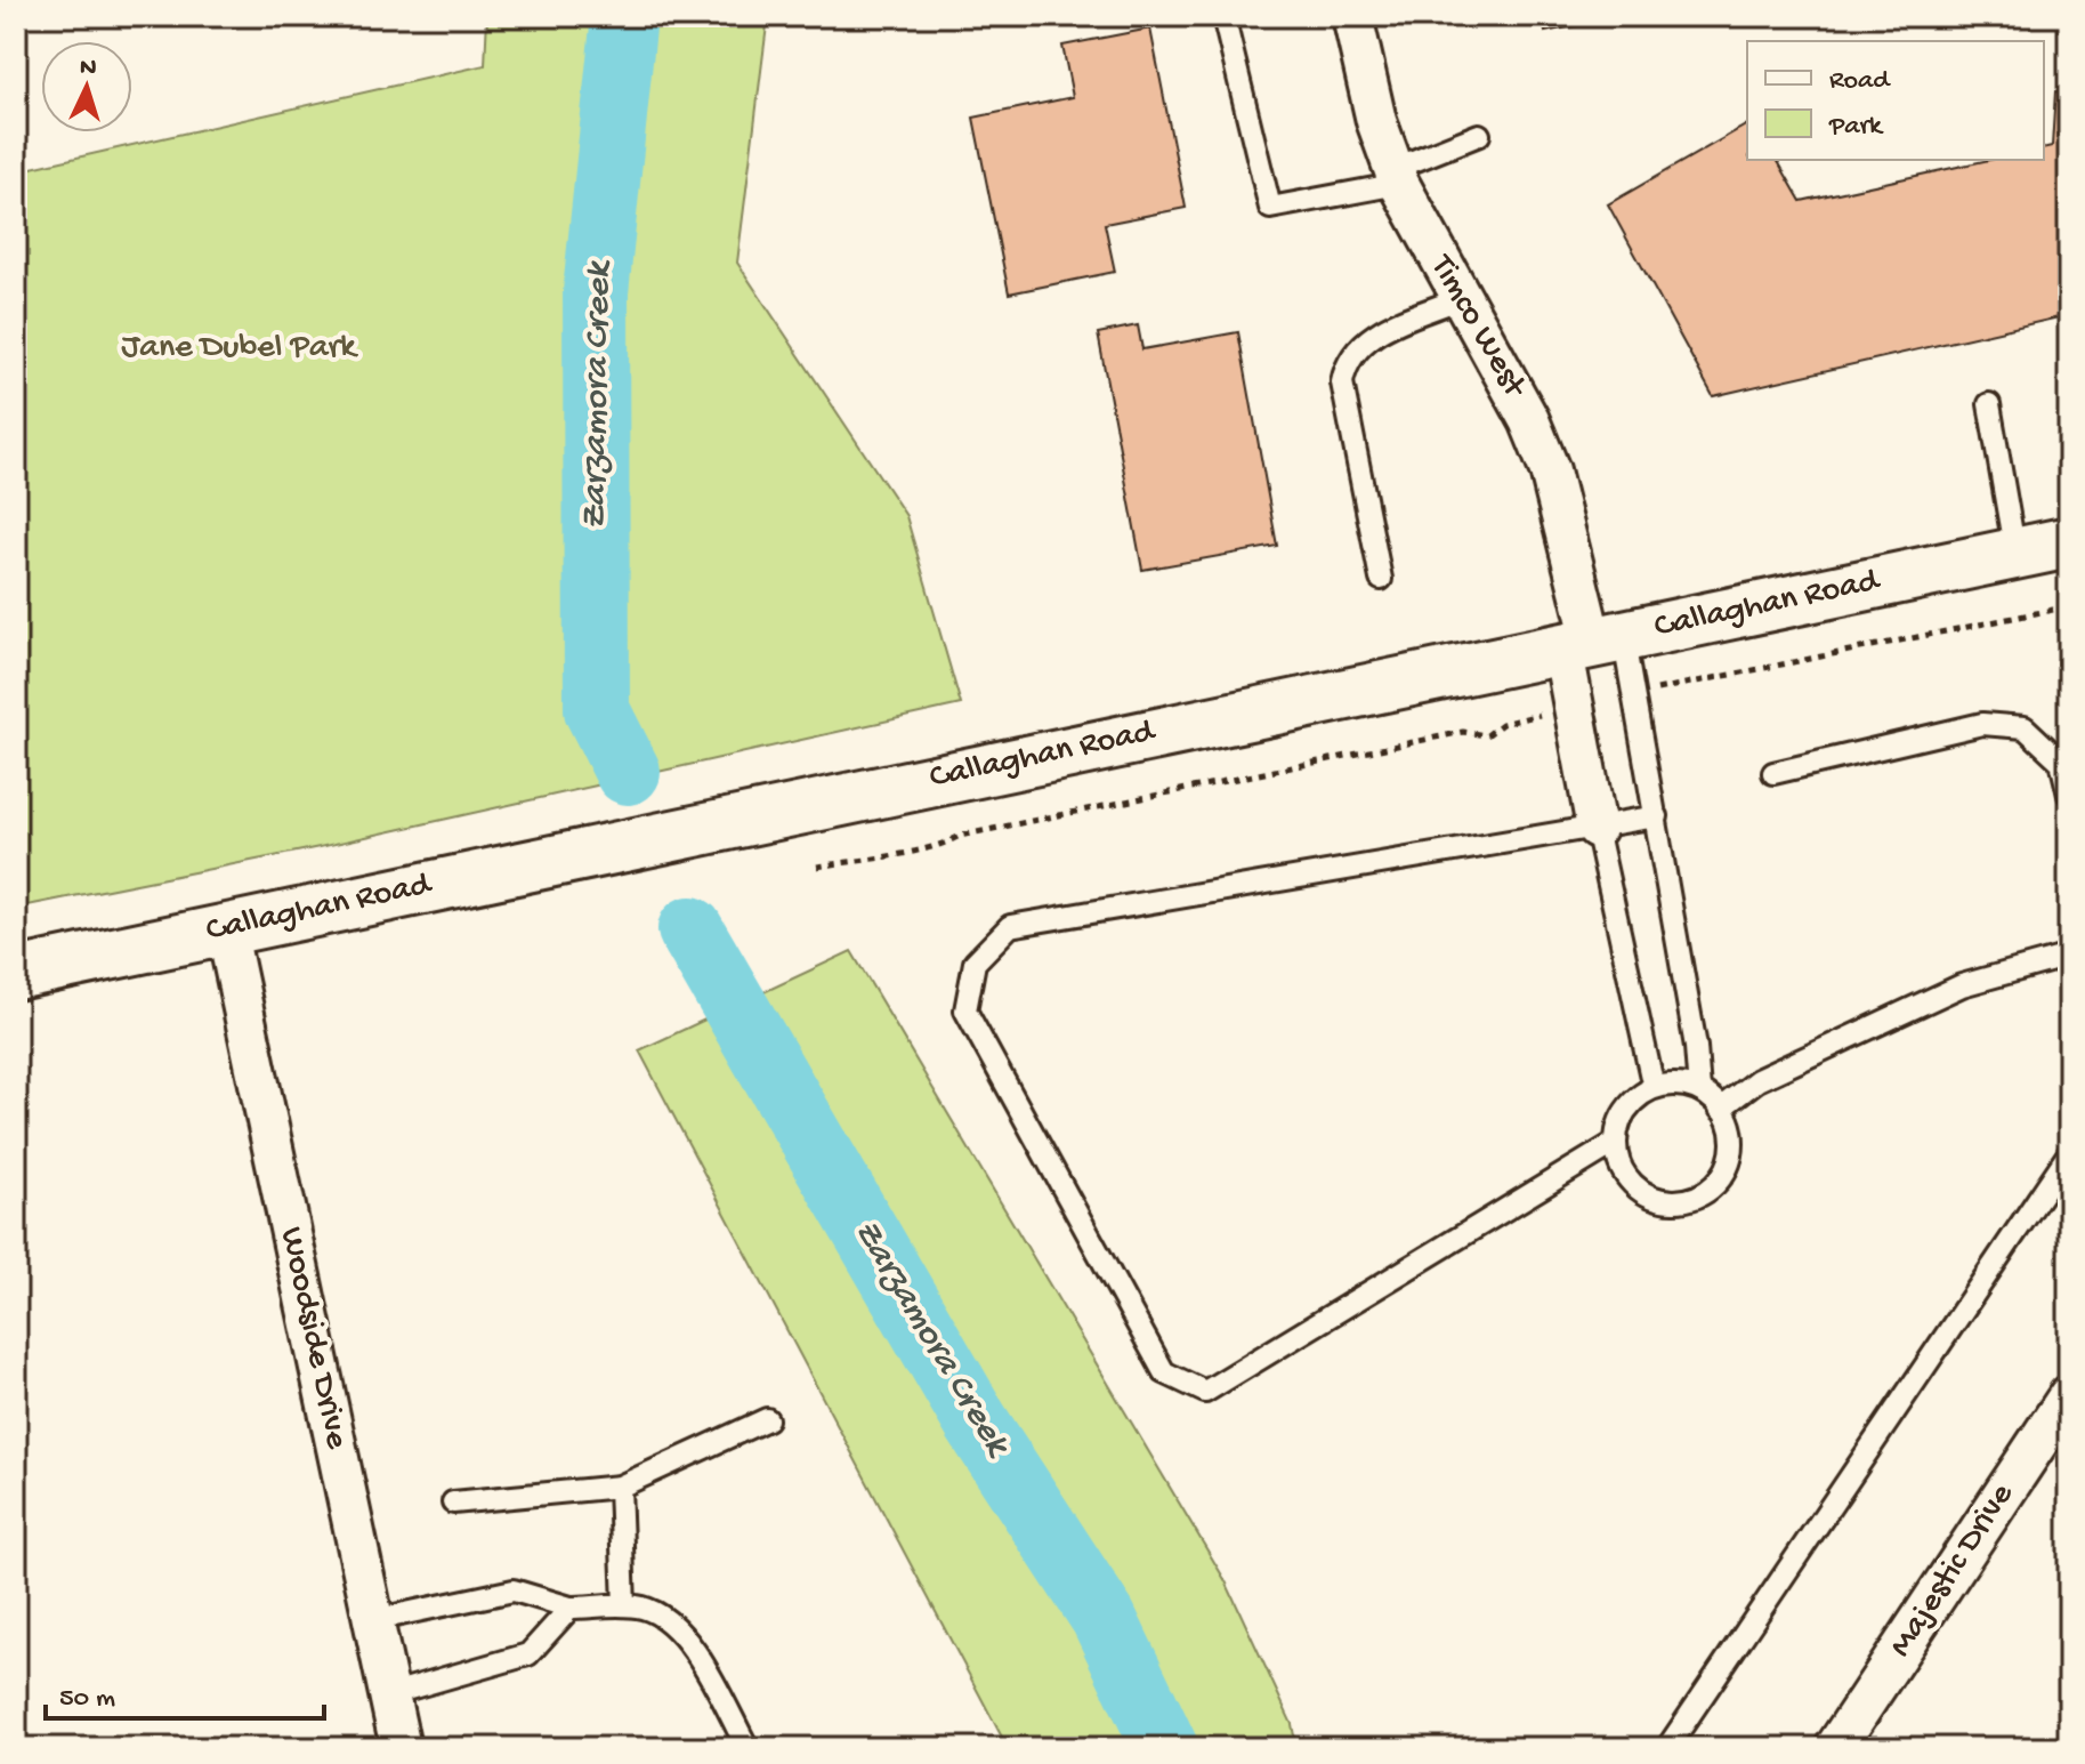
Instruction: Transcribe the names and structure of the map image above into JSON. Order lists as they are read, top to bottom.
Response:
{
  "streets": {
    "main road": ["Callaghan Road"],
    "street": ["Timco West", "Woodside Drive", "Majestic Drive"]
  },
  "crossings": [
    ["Timco West", "Callaghan Road"],
    ["Callaghan Road", "Woodside Drive"]
  ],
  "water": ["Zarzamora Creek"],
  "parks": ["Jane Dubel Park"],
  "legend": ["Road", "Park"],
  "scale_bar": "50 m",
  "north": "top"
}
